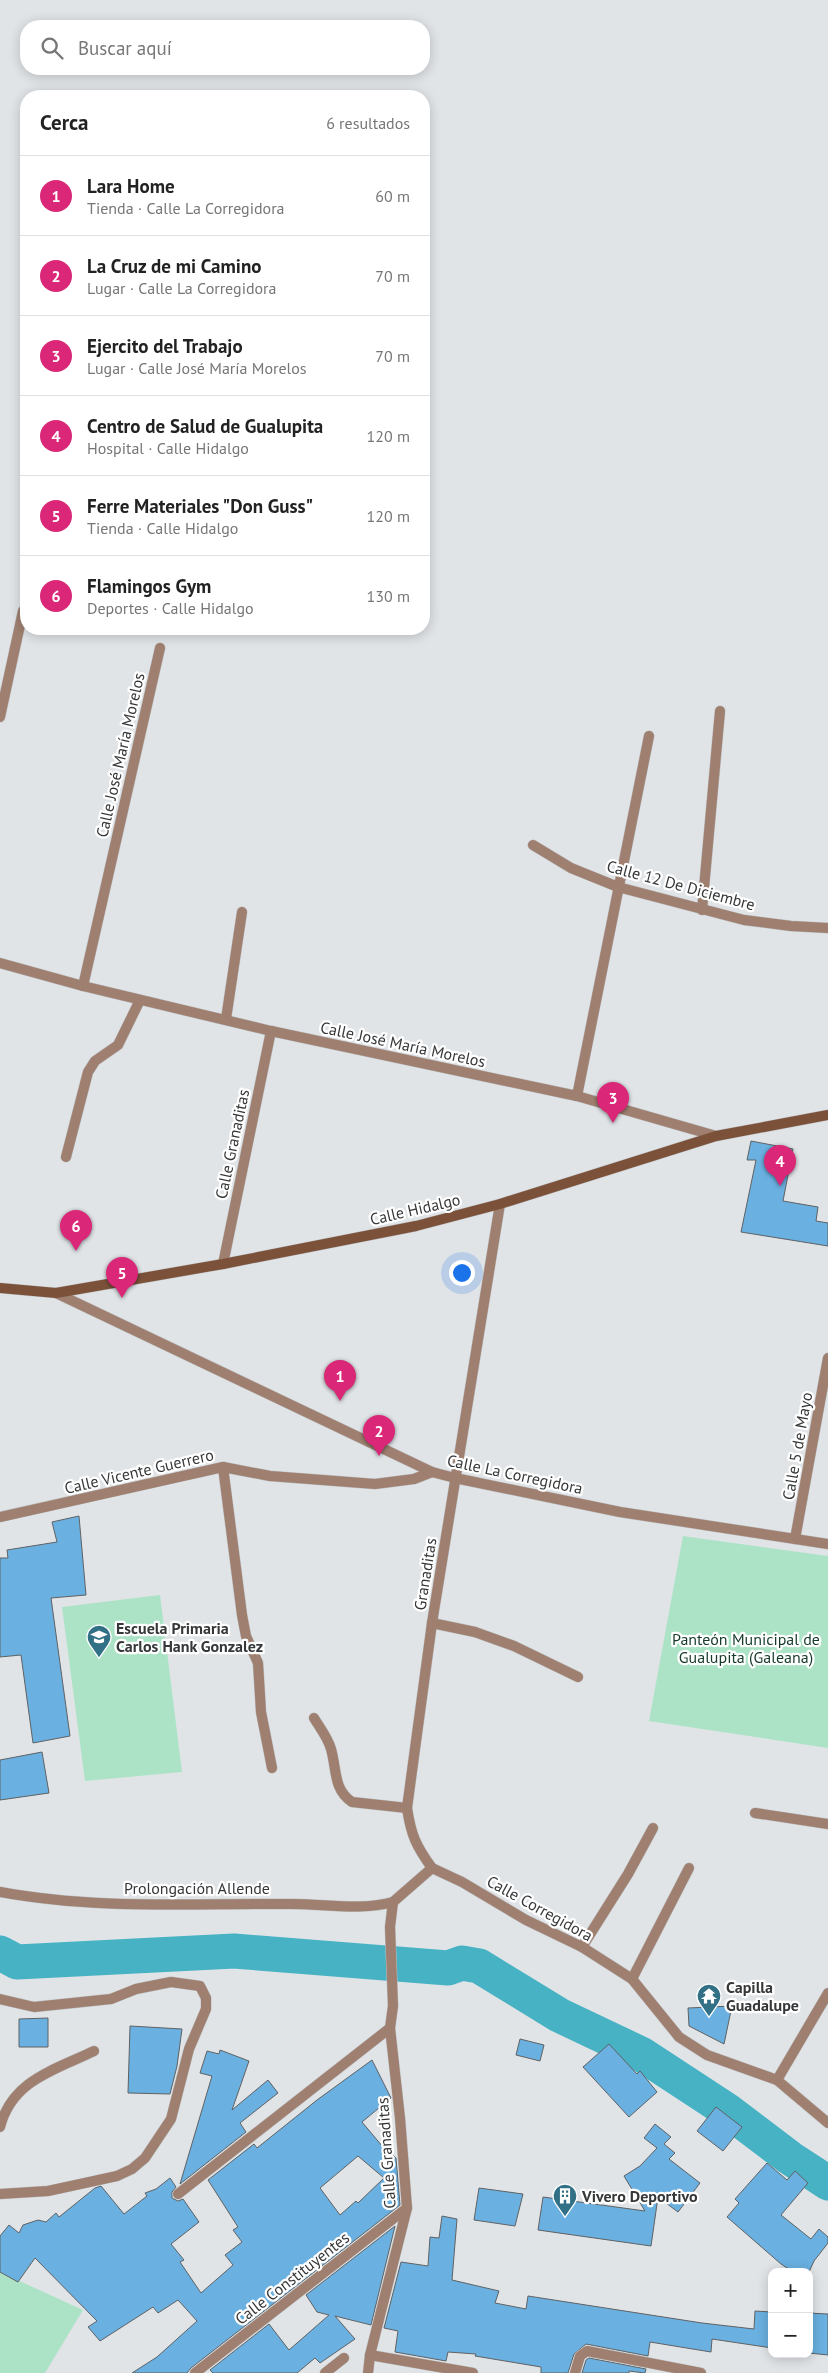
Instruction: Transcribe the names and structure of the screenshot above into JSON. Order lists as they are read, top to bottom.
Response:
{
  "streets": {
    "main road": ["Calle Hidalgo"],
    "street": [
      "Calle José María Morelos",
      "Calle 12 De Diciembre",
      "Calle Granaditas",
      "Calle 5 de Mayo",
      "Calle Vicente Guerrero",
      "Calle La Corregidora",
      "Granaditas",
      "Prolongación Allende",
      "Calle Corregidora",
      "Calle Constituyentes"
    ]
  },
  "crossings": [
    ["Calle José María Morelos", "Calle Granaditas"],
    ["Calle José María Morelos", "Calle Hidalgo"],
    ["Calle Granaditas", "Calle Hidalgo"],
    ["Calle Granaditas", "Prolongación Allende"],
    ["Calle Granaditas", "Calle Constituyentes"],
    ["Calle Hidalgo", "Calle La Corregidora"],
    ["Calle Hidalgo", "Granaditas"],
    ["Calle 5 de Mayo", "Calle La Corregidora"],
    ["Calle Vicente Guerrero", "Calle La Corregidora"],
    ["Calle La Corregidora", "Granaditas"],
    ["Granaditas", "Calle Corregidora"]
  ],
  "parks": ["Panteón Municipal de Gualupita (Galeana)"],
  "places": {
    "school or university": ["Escuela Primaria Carlos Hank Gonzalez"],
    "temple": ["Capilla Guadalupe"],
    "building": ["Vivero Deportivo"]
  },
  "page": {
    "search": "Buscar aquí",
    "heading": ["Cerca", "6 resultados"],
    "list": [
      {
        "mark": "1",
        "name": "Lara Home",
        "note": "Tienda · Calle La Corregidora",
        "value": "60 m"
      },
      {
        "mark": "2",
        "name": "La Cruz de mi Camino",
        "note": "Lugar · Calle La Corregidora",
        "value": "70 m"
      },
      {
        "mark": "3",
        "name": "Ejercito del Trabajo",
        "note": "Lugar · Calle José María Morelos",
        "value": "70 m"
      },
      {
        "mark": "4",
        "name": "Centro de Salud de Gualupita",
        "note": "Hospital · Calle Hidalgo",
        "value": "120 m"
      },
      {
        "mark": "5",
        "name": "Ferre Materiales \"Don Guss\"",
        "note": "Tienda · Calle Hidalgo",
        "value": "120 m"
      },
      {
        "mark": "6",
        "name": "Flamingos Gym",
        "note": "Deportes · Calle Hidalgo",
        "value": "130 m"
      }
    ],
    "pins": [
      "3",
      "4",
      "6",
      "5",
      "1",
      "2"
    ],
    "map_buttons": ["+", "−"]
  }
}
